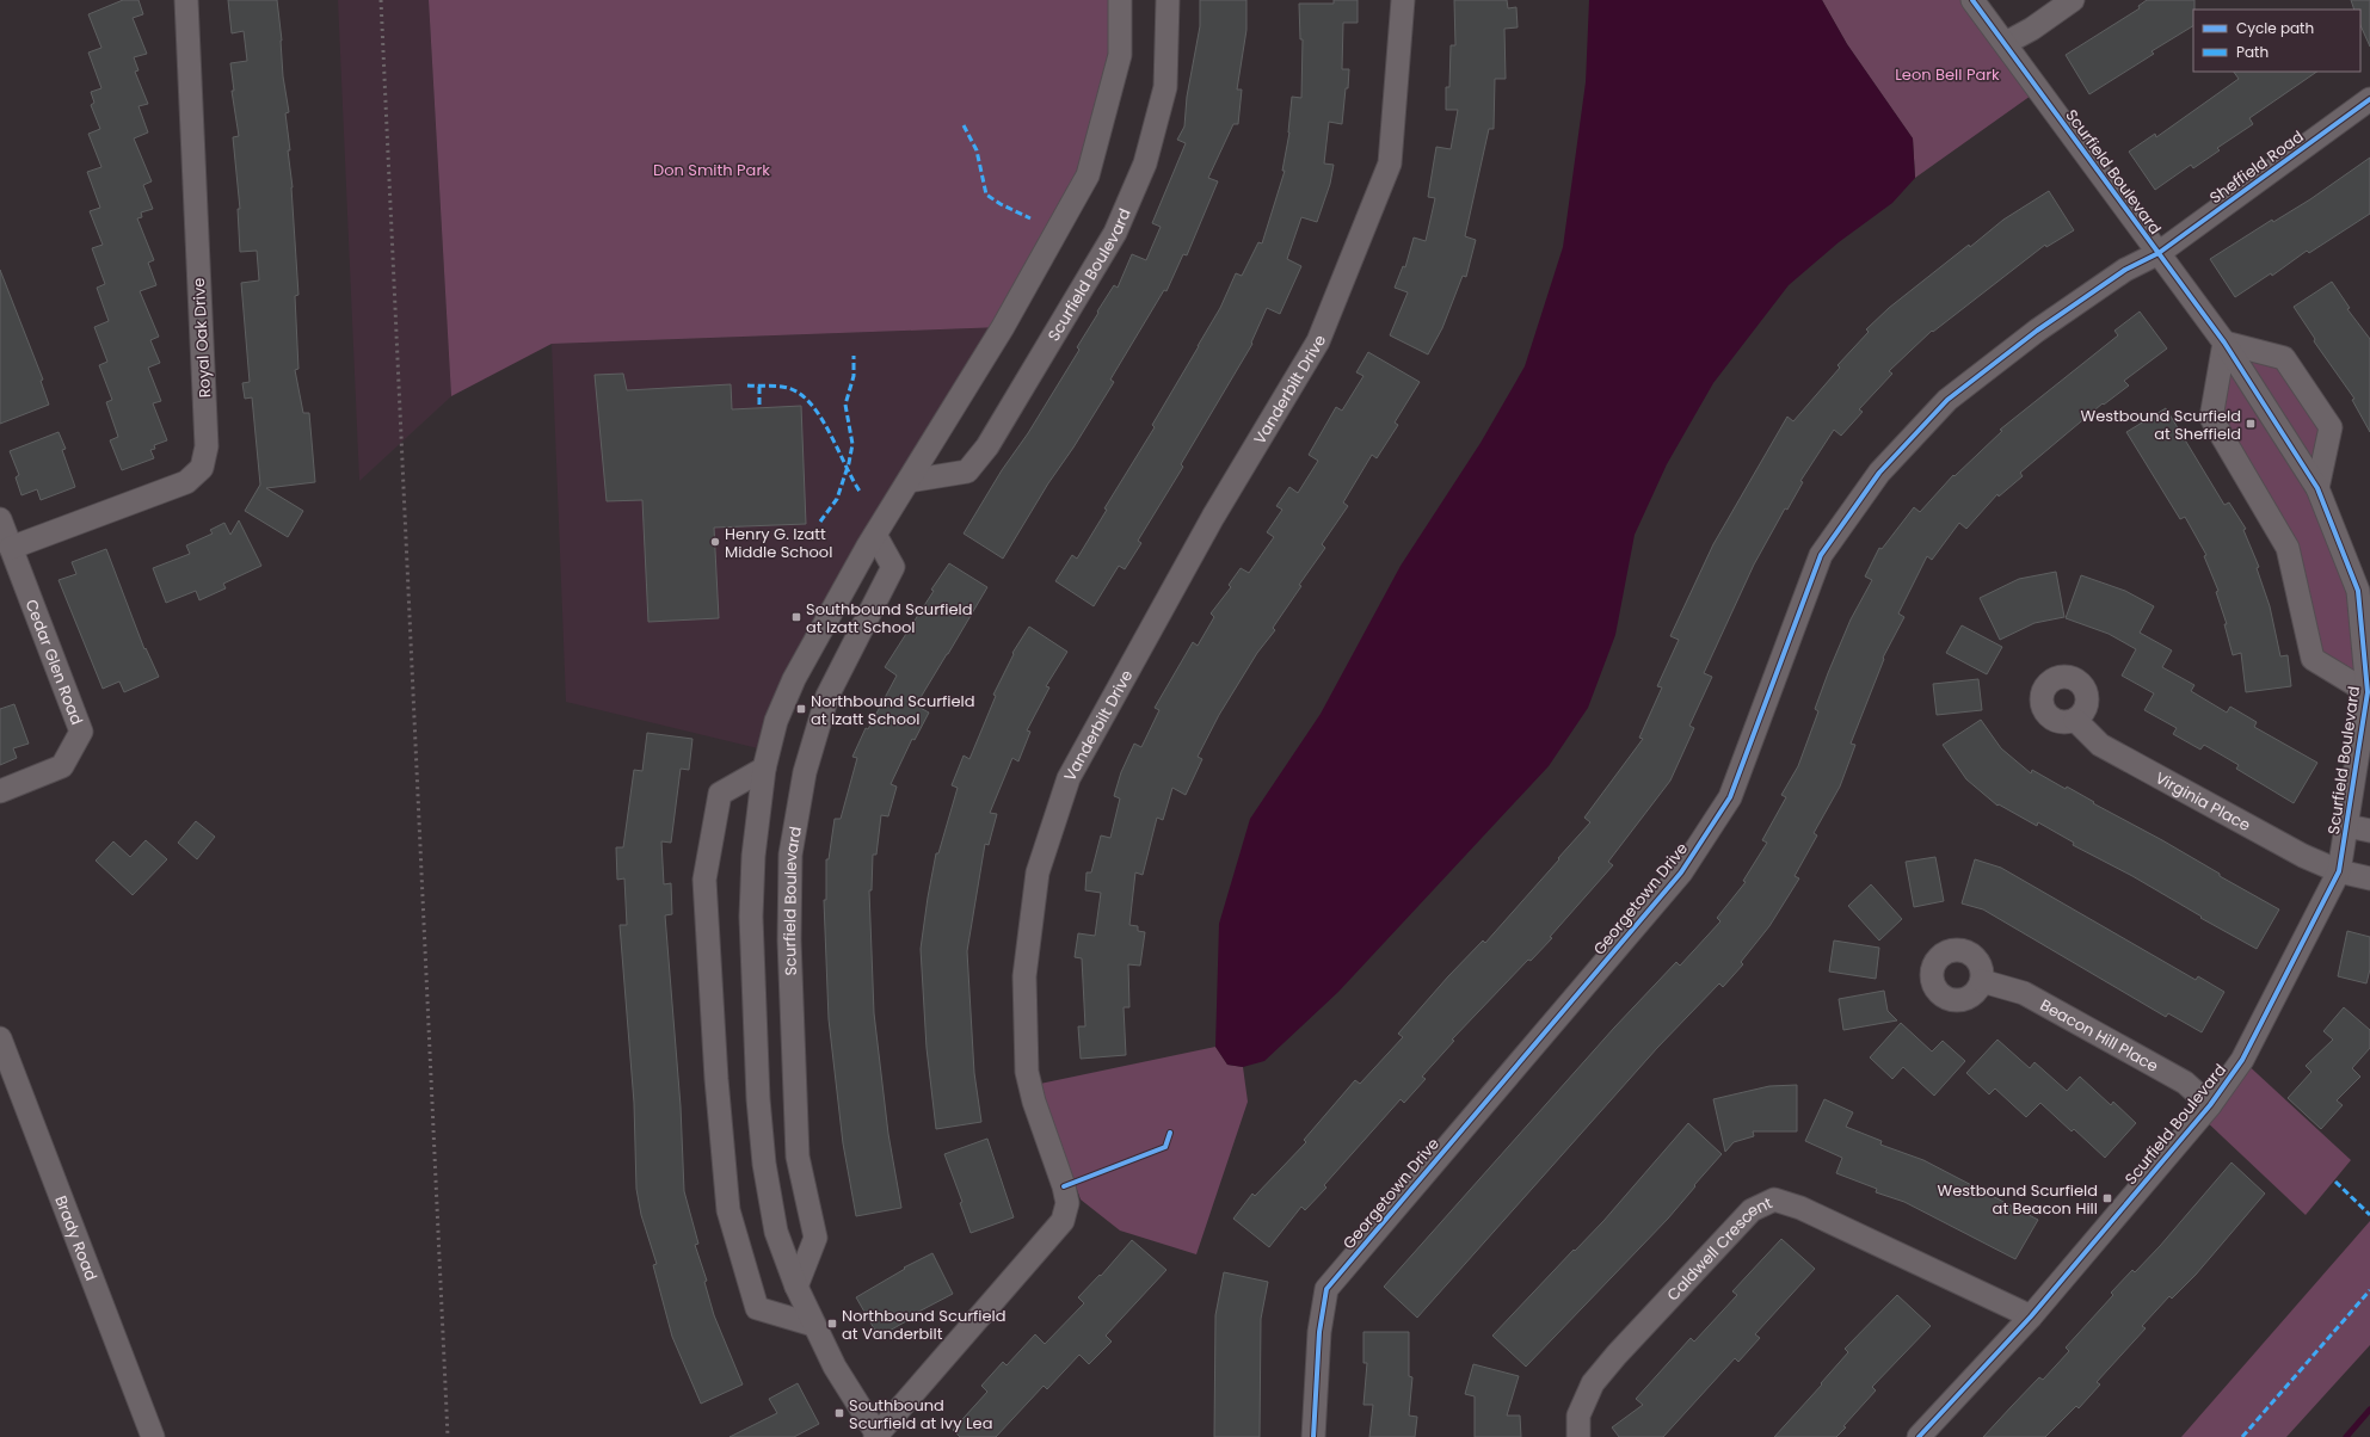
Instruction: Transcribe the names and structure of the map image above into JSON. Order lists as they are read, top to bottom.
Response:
{
  "streets": {
    "street": [
      "Sheffield Road",
      "Scurfield Boulevard",
      "Royal Oak Drive",
      "Vanderbilt Drive",
      "Cedar Glen Road",
      "Virginia Place",
      "Georgetown Drive",
      "Beacon Hill Place",
      "Brady Road",
      "Caldwell Crescent"
    ]
  },
  "crossings": [
    ["Sheffield Road", "Scurfield Boulevard"],
    ["Sheffield Road", "Georgetown Drive"],
    ["Scurfield Boulevard", "Virginia Place"],
    ["Scurfield Boulevard", "Georgetown Drive"],
    ["Scurfield Boulevard", "Beacon Hill Place"],
    ["Scurfield Boulevard", "Caldwell Crescent"],
    ["Royal Oak Drive", "Cedar Glen Road"]
  ],
  "parks": ["Leon Bell Park", "Don Smith Park"],
  "places": {
    "transit": [
      "Westbound Scurfield at Sheffield",
      "Southbound Scurfield at Izatt School",
      "Northbound Scurfield at Izatt School",
      "Westbound Scurfield at Beacon Hill",
      "Northbound Scurfield at Vanderbilt",
      "Southbound Scurfield at Ivy Lea"
    ],
    "other": ["Henry G. Izatt Middle School"]
  },
  "legend": ["Cycle path", "Path"]
}
